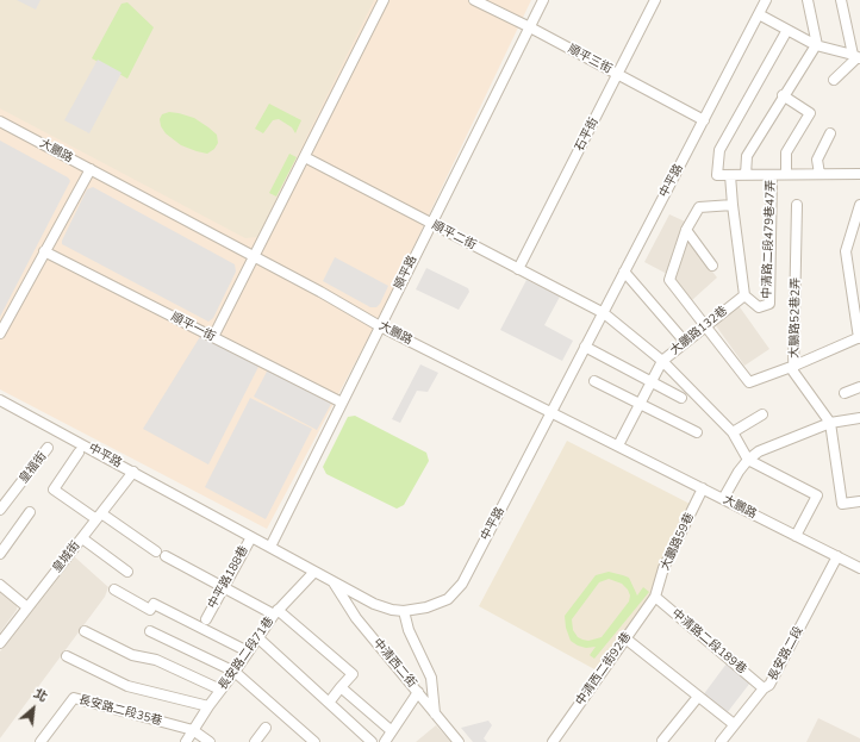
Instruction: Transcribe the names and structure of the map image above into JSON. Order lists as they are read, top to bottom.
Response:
{
  "streets": {
    "street": [
      "順平三街",
      "石平街",
      "大鵬路",
      "中平路",
      "順平二街",
      "中清路二段479巷47弄",
      "順平路",
      "大鵬路52巷2弄",
      "順平一街",
      "大鵬路132巷",
      "皇福街",
      "大鵬路59巷",
      "皇城街",
      "中平路188巷",
      "中清路二段189巷",
      "長安路二段71巷",
      "長安路二段",
      "中清西二街",
      "中清西二街92巷",
      "長安路二段35巷"
    ]
  },
  "crossings": [
    ["順平三街", "石平街"],
    ["順平三街", "中平路"],
    ["順平三街", "順平路"],
    ["石平街", "順平二街"],
    ["大鵬路", "中平路"],
    ["大鵬路", "順平路"],
    ["大鵬路", "大鵬路132巷"],
    ["大鵬路", "大鵬路59巷"],
    ["大鵬路", "長安路二段"],
    ["中平路", "順平二街"],
    ["中平路", "順平路"],
    ["中平路", "皇城街"],
    ["中平路", "中平路188巷"],
    ["中平路", "長安路二段71巷"],
    ["中平路", "中清西二街"],
    ["順平二街", "順平路"],
    ["順平二街", "大鵬路132巷"],
    ["中清路二段479巷47弄", "大鵬路132巷"],
    ["順平路", "順平一街"],
    ["大鵬路59巷", "中清路二段189巷"],
    ["大鵬路59巷", "中清西二街92巷"],
    ["中清路二段189巷", "長安路二段"],
    ["中清路二段189巷", "中清西二街92巷"],
    ["長安路二段71巷", "長安路二段35巷"]
  ],
  "north": "top right"
}
